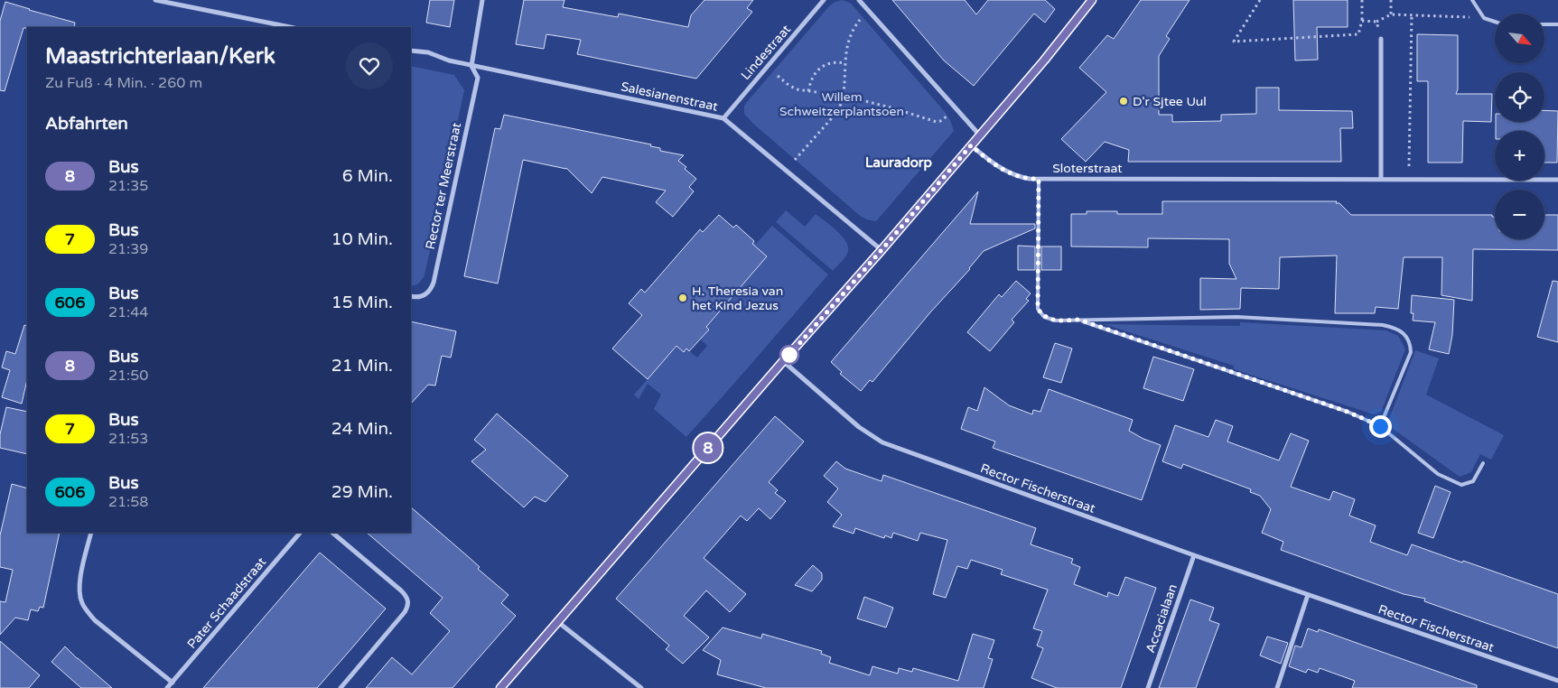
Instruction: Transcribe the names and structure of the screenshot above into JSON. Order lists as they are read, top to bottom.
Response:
{
  "streets": {
    "street": [
      "Lindestraat",
      "Salesianenstraat",
      "Sloterstraat",
      "Rector ter Meerstraat",
      "Rector Fischerstraat",
      "Pater Schaadstraat",
      "Accacialaan"
    ]
  },
  "crossings": [
    ["Lindestraat", "Salesianenstraat"],
    ["Salesianenstraat", "Rector ter Meerstraat"],
    ["Rector Fischerstraat", "Accacialaan"]
  ],
  "districts": ["Lauradorp"],
  "parks": ["Willem Schweitzerplantsoen"],
  "places": ["D'r Sjtee Uul", "H. Theresia van het Kind Jezus"],
  "lines": ["bus line 8"],
  "north": "bottom right",
  "page": {
    "on_map": "8",
    "map_buttons": ["+", "−"],
    "heading": [
      ["Maastrichterlaan/Kerk", "Zu Fuß · 4 Min. · 260 m"],
      "Abfahrten"
    ],
    "list": [
      {
        "mark": "8",
        "name": "Bus",
        "note": "21:35",
        "value": "6 Min."
      },
      {
        "mark": "7",
        "name": "Bus",
        "note": "21:39",
        "value": "10 Min."
      },
      {
        "mark": "606",
        "name": "Bus",
        "note": "21:44",
        "value": "15 Min."
      },
      {
        "mark": "8",
        "name": "Bus",
        "note": "21:50",
        "value": "21 Min."
      },
      {
        "mark": "7",
        "name": "Bus",
        "note": "21:53",
        "value": "24 Min."
      },
      {
        "mark": "606",
        "name": "Bus",
        "note": "21:58",
        "value": "29 Min."
      }
    ]
  }
}
